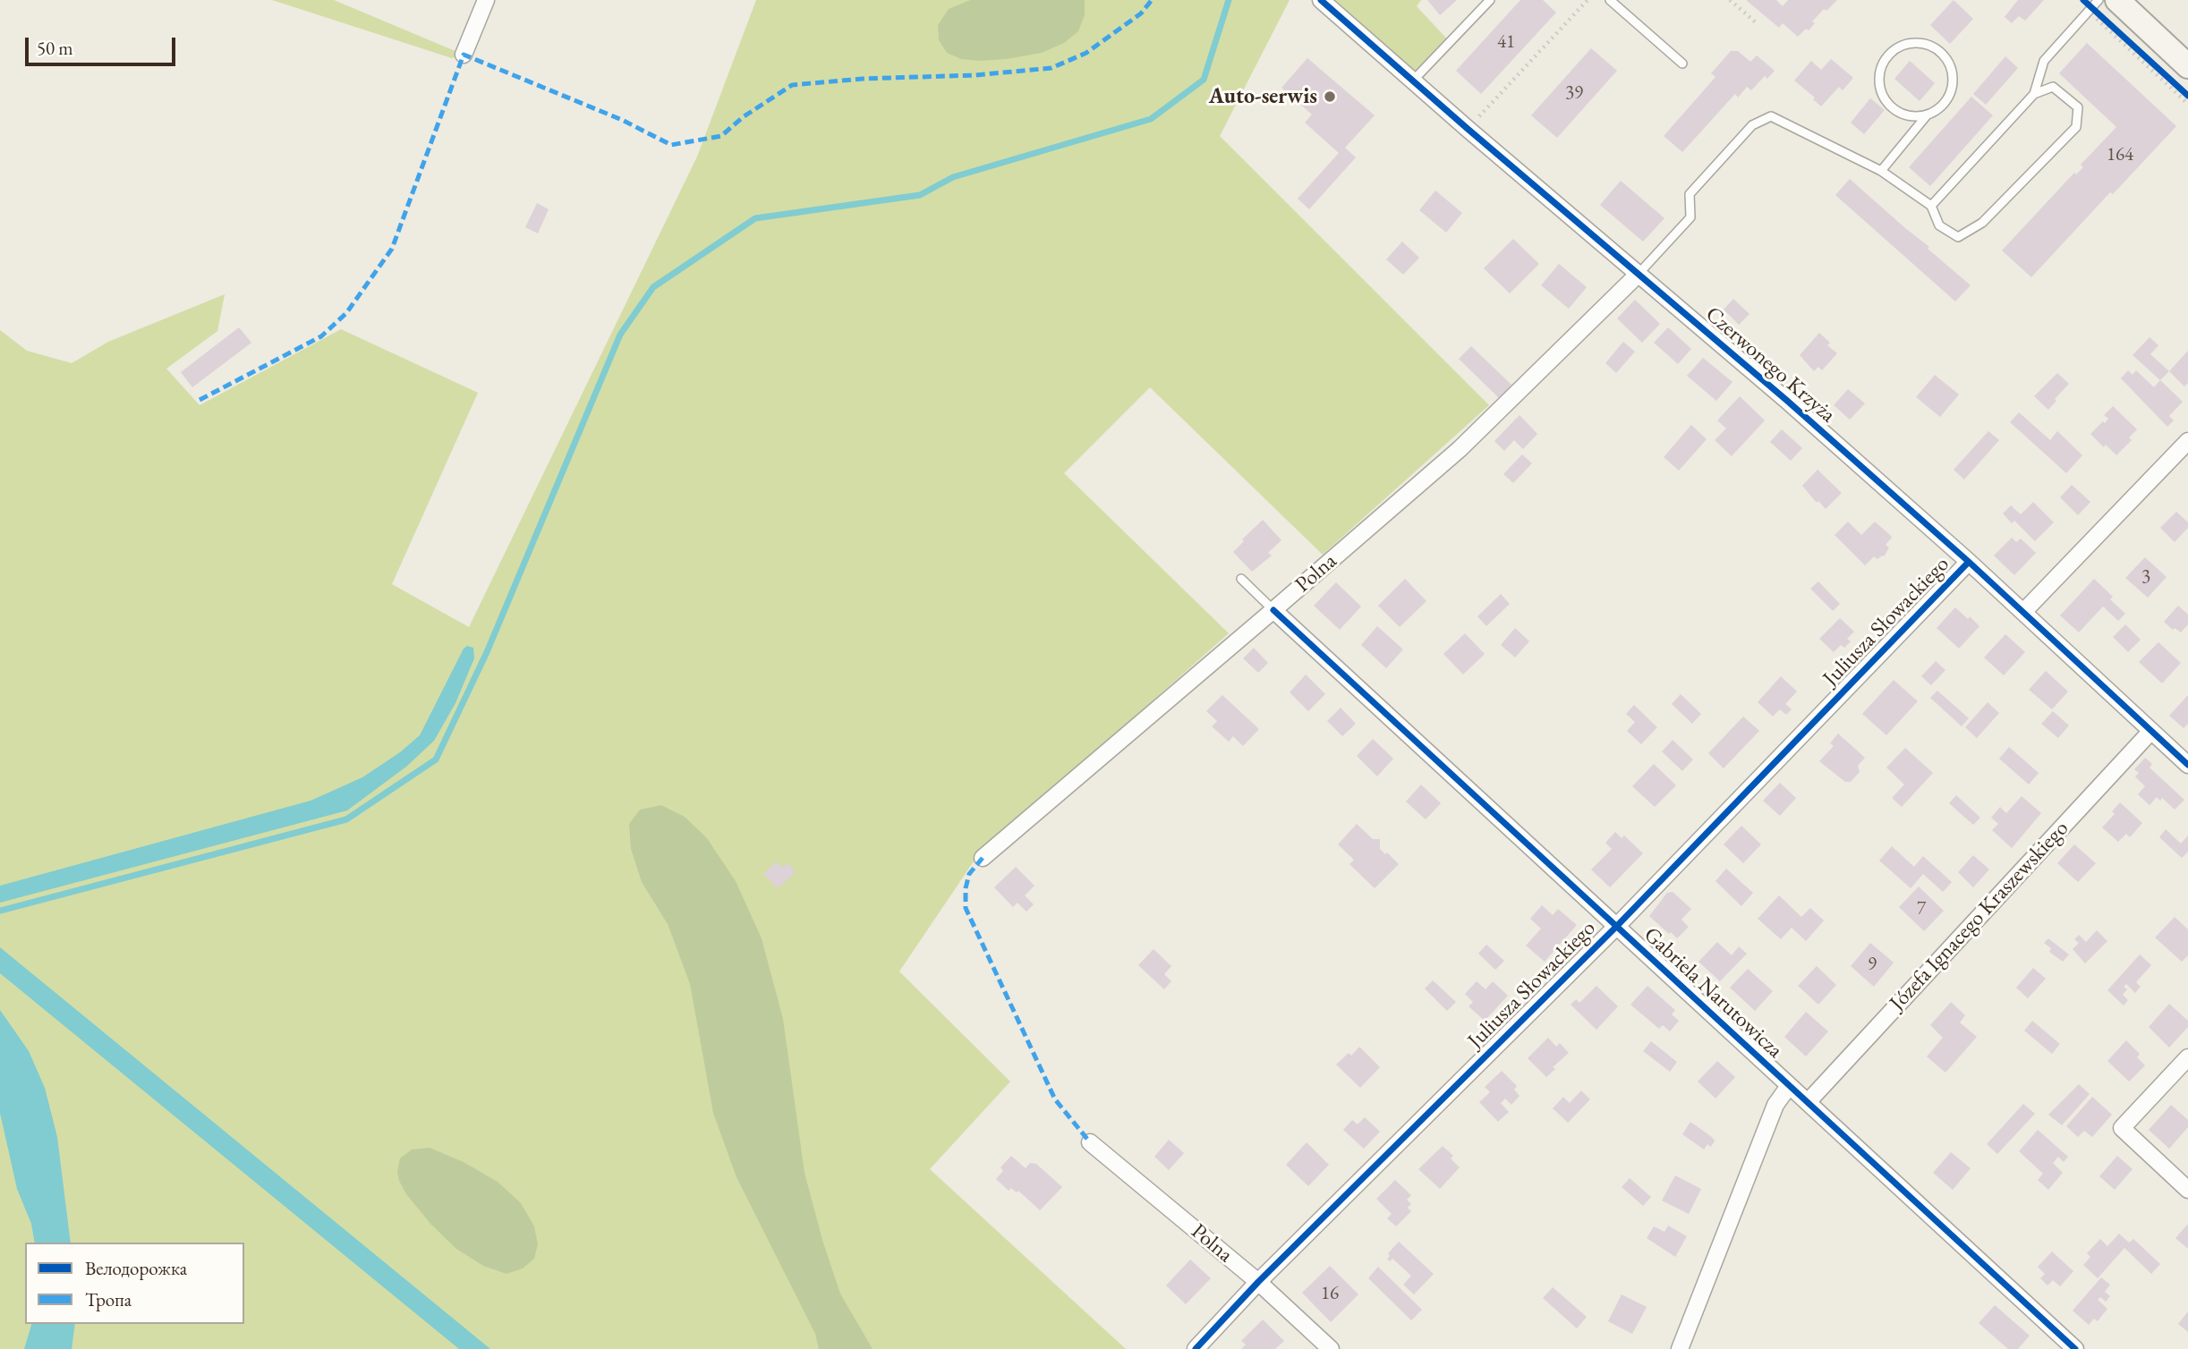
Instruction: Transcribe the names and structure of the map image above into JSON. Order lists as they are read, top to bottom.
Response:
{
  "streets": {
    "street": [
      "Czerwonego Krzyża",
      "Polna",
      "Juliusza Słowackiego",
      "Józefa Ignacego Kraszewskiego",
      "Gabriela Narutowicza"
    ]
  },
  "crossings": [
    ["Czerwonego Krzyża", "Polna"],
    ["Czerwonego Krzyża", "Juliusza Słowackiego"],
    ["Czerwonego Krzyża", "Józefa Ignacego Kraszewskiego"],
    ["Polna", "Juliusza Słowackiego"],
    ["Polna", "Gabriela Narutowicza"],
    ["Juliusza Słowackiego", "Gabriela Narutowicza"],
    ["Józefa Ignacego Kraszewskiego", "Gabriela Narutowicza"]
  ],
  "places": ["Auto-serwis"],
  "house_numbers": [
    "41",
    "39",
    "164",
    "3",
    "7",
    "9",
    "16"
  ],
  "legend": ["Велодорожка", "Тропа"],
  "scale_bar": "50 m"
}
